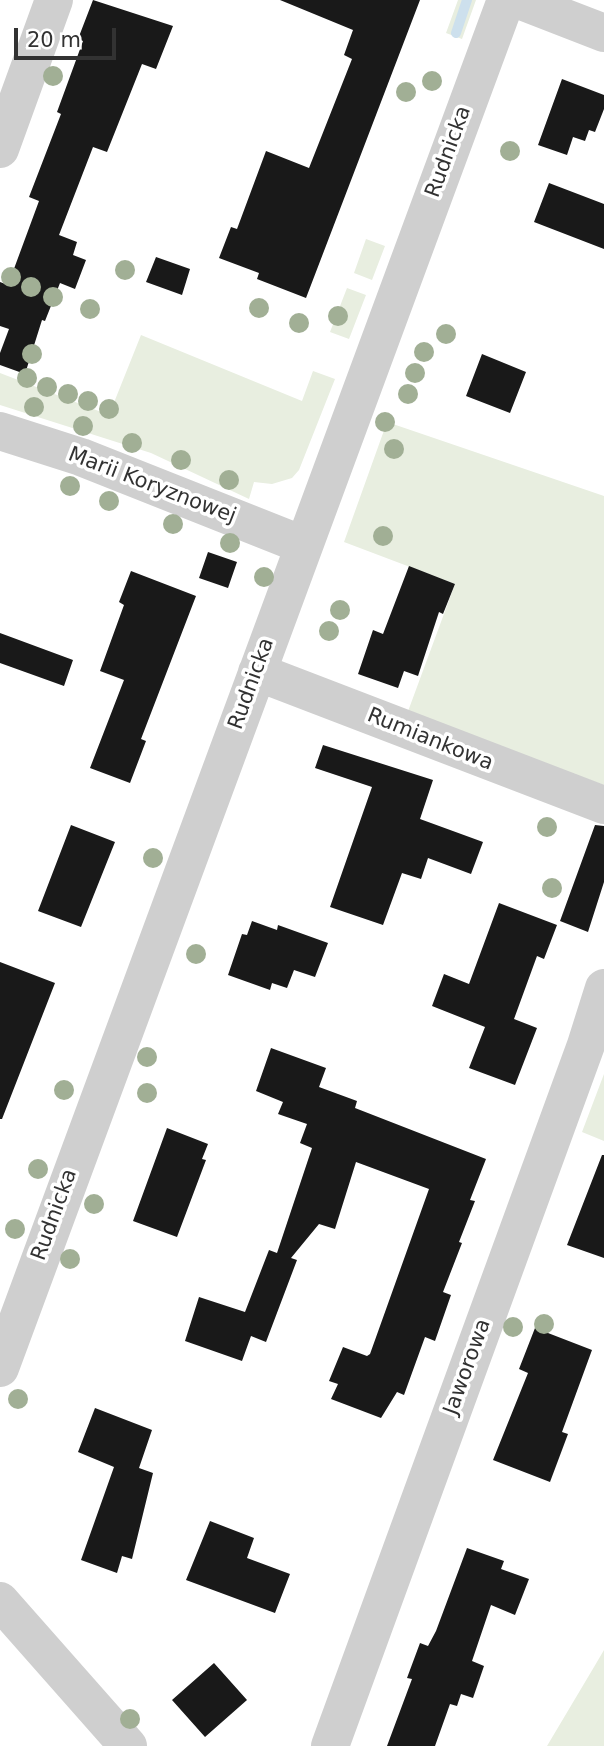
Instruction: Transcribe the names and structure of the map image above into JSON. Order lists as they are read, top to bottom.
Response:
{
  "streets": {
    "street": [
      "Rudnicka",
      "Marii Koryznowej",
      "Rumiankowa",
      "Jaworowa"
    ]
  },
  "crossings": [
    ["Rudnicka", "Marii Koryznowej"],
    ["Rudnicka", "Rumiankowa"]
  ],
  "scale_bar": "20 m"
}
